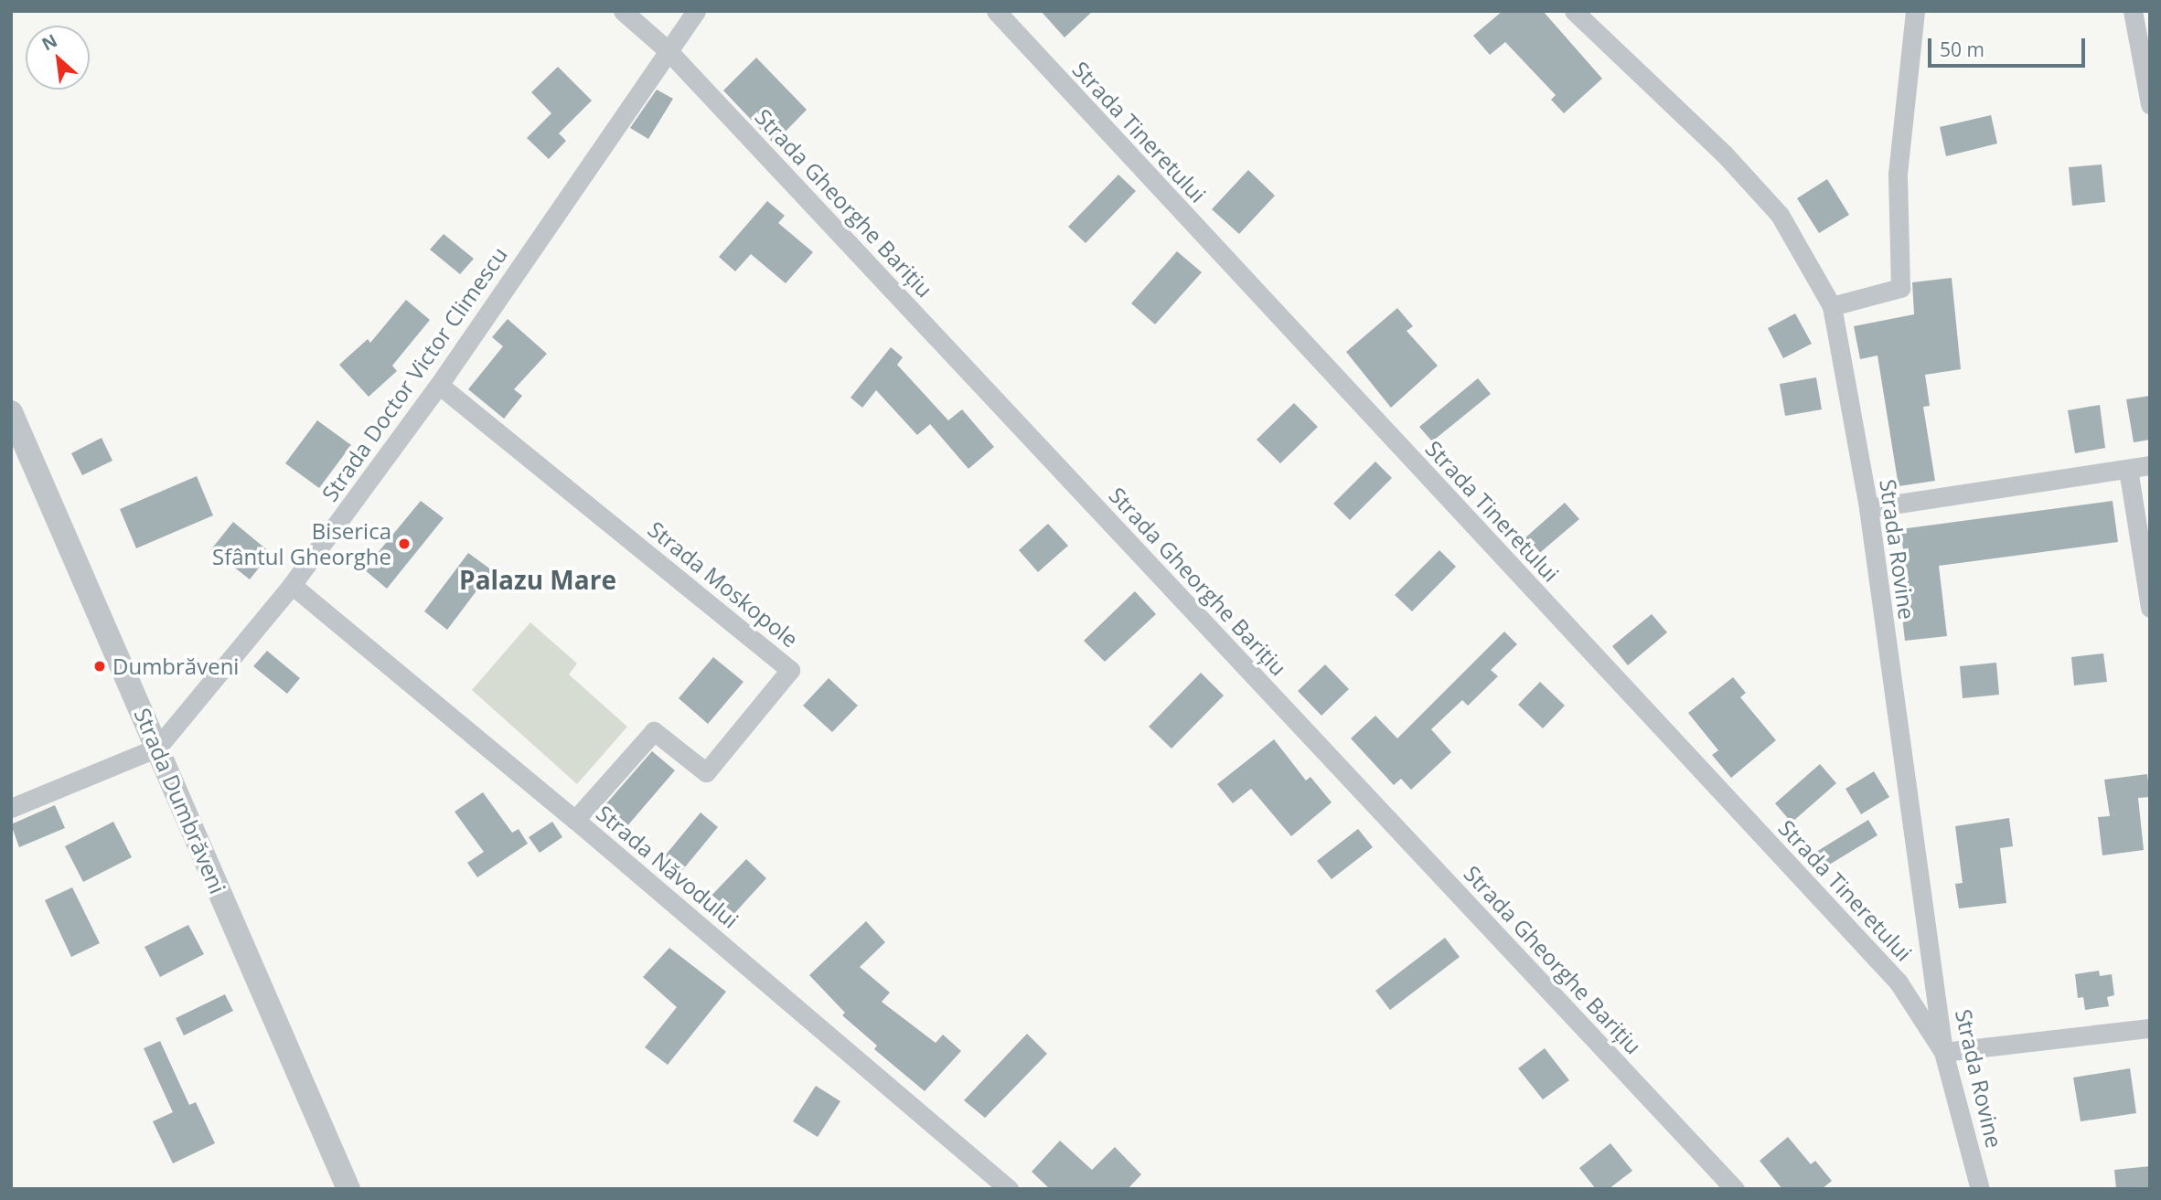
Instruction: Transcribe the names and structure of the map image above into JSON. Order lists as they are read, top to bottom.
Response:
{
  "streets": {
    "street": [
      "Strada Tineretului",
      "Strada Gheorghe Barițiu",
      "Strada Doctor Victor Climescu",
      "Strada Rovine",
      "Strada Moskopole",
      "Strada Dumbrăveni",
      "Strada Năvodului"
    ]
  },
  "crossings": [
    ["Strada Tineretului", "Strada Rovine"],
    ["Strada Gheorghe Barițiu", "Strada Doctor Victor Climescu"],
    ["Strada Doctor Victor Climescu", "Strada Moskopole"],
    ["Strada Doctor Victor Climescu", "Strada Dumbrăveni"],
    ["Strada Doctor Victor Climescu", "Strada Năvodului"],
    ["Strada Moskopole", "Strada Năvodului"]
  ],
  "districts": ["Palazu Mare"],
  "places": ["Biserica Sfântul Gheorghe", "Dumbrăveni"],
  "scale_bar": "50 m",
  "north": "top left"
}
